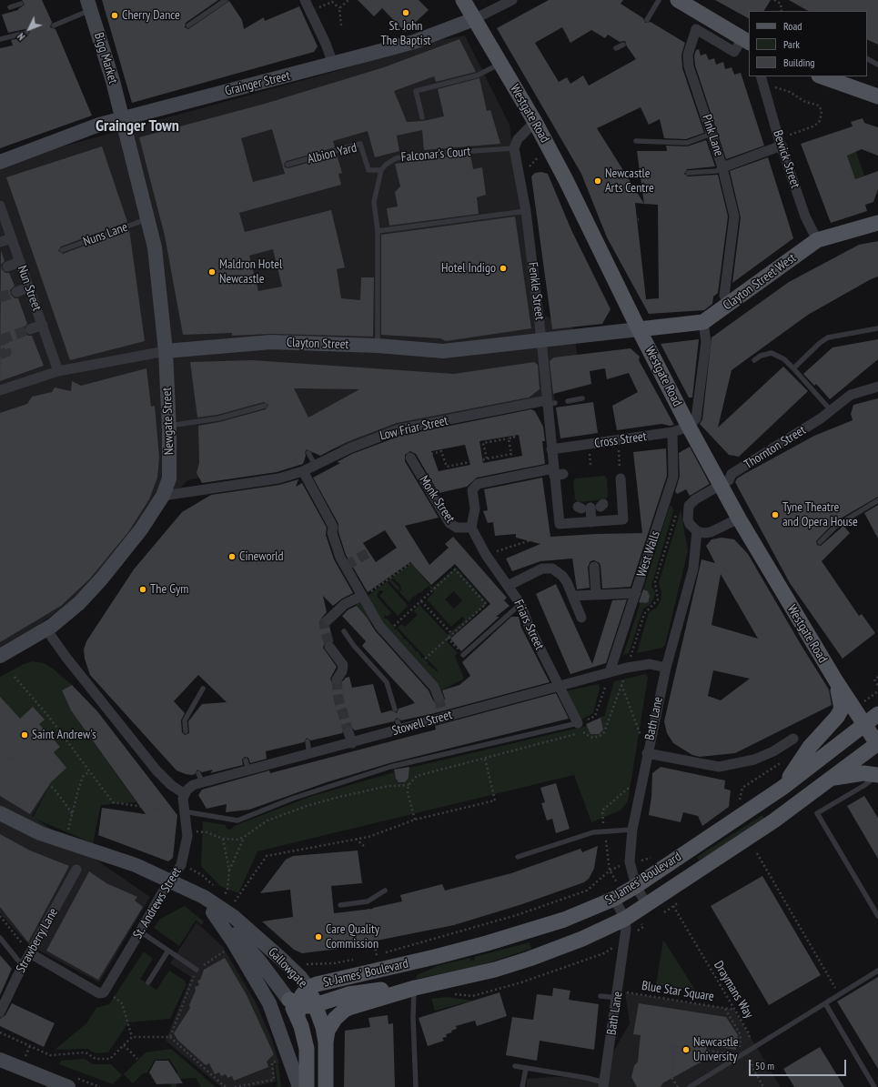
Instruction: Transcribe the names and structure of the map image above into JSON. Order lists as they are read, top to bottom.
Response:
{
  "streets": {
    "main road": [
      "Bigg Market",
      "Grainger Street",
      "Westgate Road",
      "Clayton Street West",
      "Clayton Street",
      "Newgate Street",
      "St James' Boulevard",
      "Gallowgate"
    ],
    "street": [
      "Pink Lane",
      "Bewick Street",
      "Nun Street",
      "Fenkle Street",
      "Low Friar Street",
      "Cross Street",
      "Thornton Street",
      "Monk Street",
      "West Walls",
      "Friars Street",
      "Bath Lane",
      "Stowell Street",
      "St. Andrews Street",
      "Strawberry Lane"
    ],
    "lane": ["Albion Yard", "Falconar's Court", "Nuns Lane"],
    "path": ["Draymans Way", "Blue Star Square"]
  },
  "crossings": [
    ["Bigg Market", "Grainger Street"],
    ["Bigg Market", "Newgate Street"],
    ["Grainger Street", "Westgate Road"],
    ["Grainger Street", "Newgate Street"],
    ["Westgate Road", "Clayton Street West"],
    ["Westgate Road", "Clayton Street"],
    ["Westgate Road", "Cross Street"],
    ["Westgate Road", "Thornton Street"],
    ["Westgate Road", "St James' Boulevard"],
    ["Pink Lane", "Clayton Street West"],
    ["Albion Yard", "Falconar's Court"],
    ["Falconar's Court", "Fenkle Street"],
    ["Bewick Street", "Clayton Street West"],
    ["Nuns Lane", "Newgate Street"],
    ["Clayton Street West", "Clayton Street"],
    ["Nun Street", "Clayton Street"],
    ["Fenkle Street", "Clayton Street"],
    ["Fenkle Street", "Low Friar Street"],
    ["Fenkle Street", "Cross Street"],
    ["Clayton Street", "Newgate Street"],
    ["Newgate Street", "Low Friar Street"],
    ["Cross Street", "West Walls"],
    ["Monk Street", "Friars Street"],
    ["West Walls", "Stowell Street"],
    ["Friars Street", "Stowell Street"],
    ["Bath Lane", "Stowell Street"],
    ["Bath Lane", "St James' Boulevard"],
    ["Bath Lane", "Blue Star Square"],
    ["Stowell Street", "St. Andrews Street"],
    ["St James' Boulevard", "Gallowgate"],
    ["St. Andrews Street", "Strawberry Lane"],
    ["St. Andrews Street", "Gallowgate"],
    ["Draymans Way", "Blue Star Square"]
  ],
  "districts": ["Grainger Town"],
  "places": [
    "St. John The Baptist",
    "Cherry Dance",
    "Newcastle Arts Centre",
    "Hotel Indigo",
    "Maldron Hotel Newcastle",
    "Tyne Theatre and Opera House",
    "Cineworld",
    "The Gym",
    "Saint Andrew's",
    "Care Quality Commission",
    "Newcastle University"
  ],
  "legend": ["Road", "Park", "Building"],
  "scale_bar": "50 m",
  "north": "bottom left"
}
